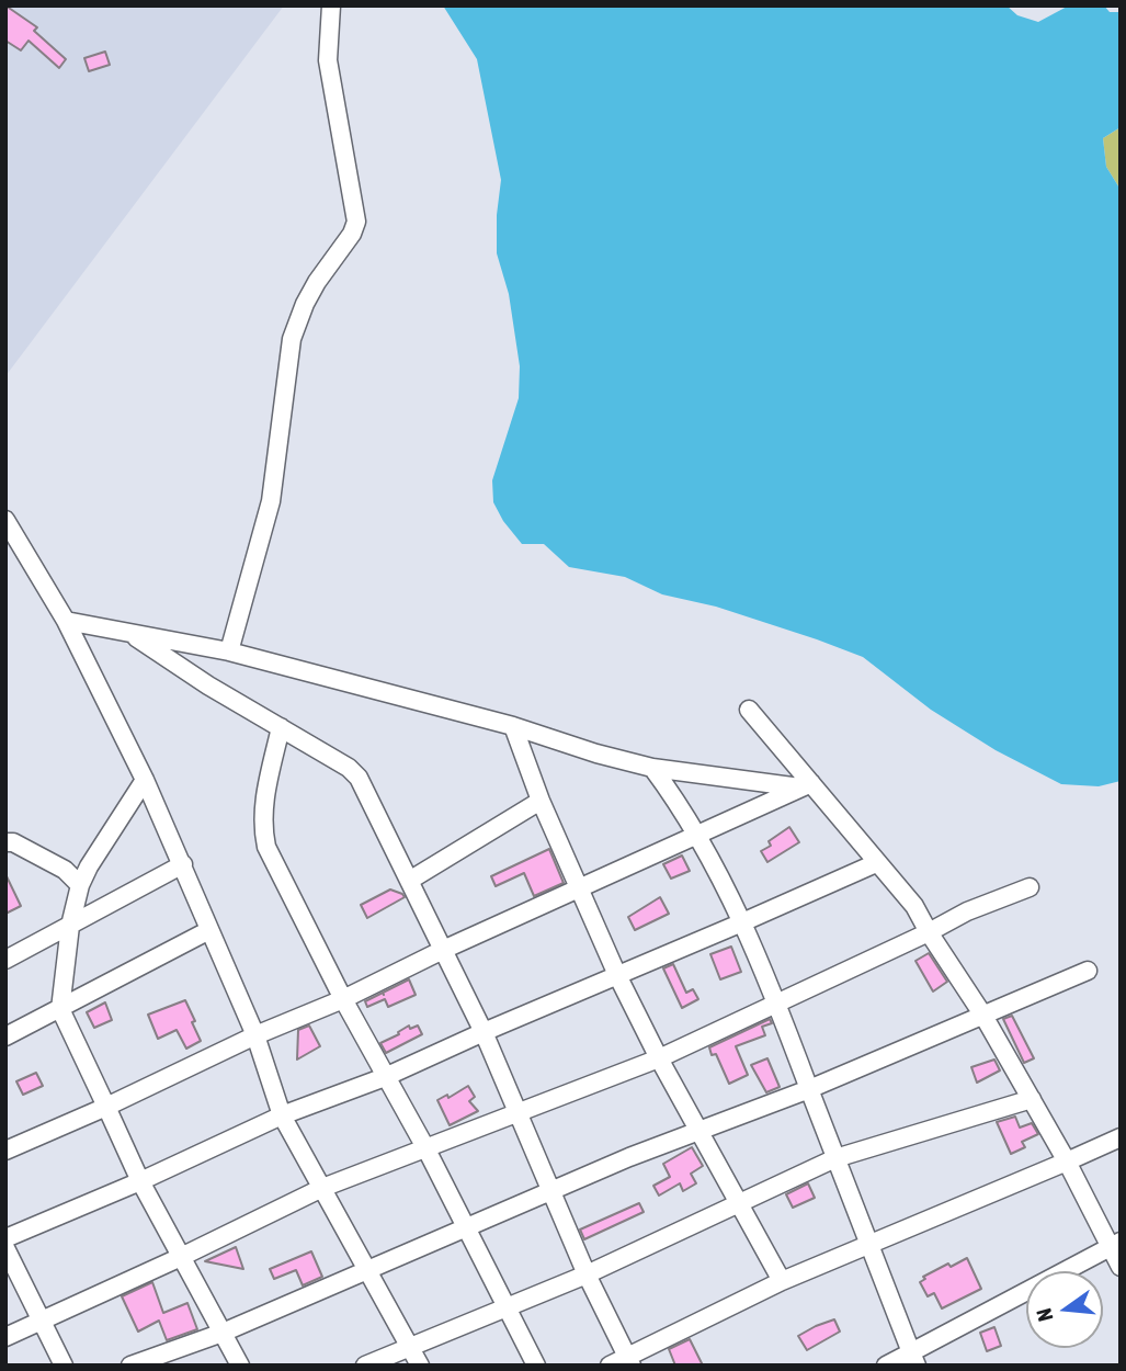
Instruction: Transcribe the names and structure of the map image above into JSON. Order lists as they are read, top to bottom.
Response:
{
  "north": "left"
}
